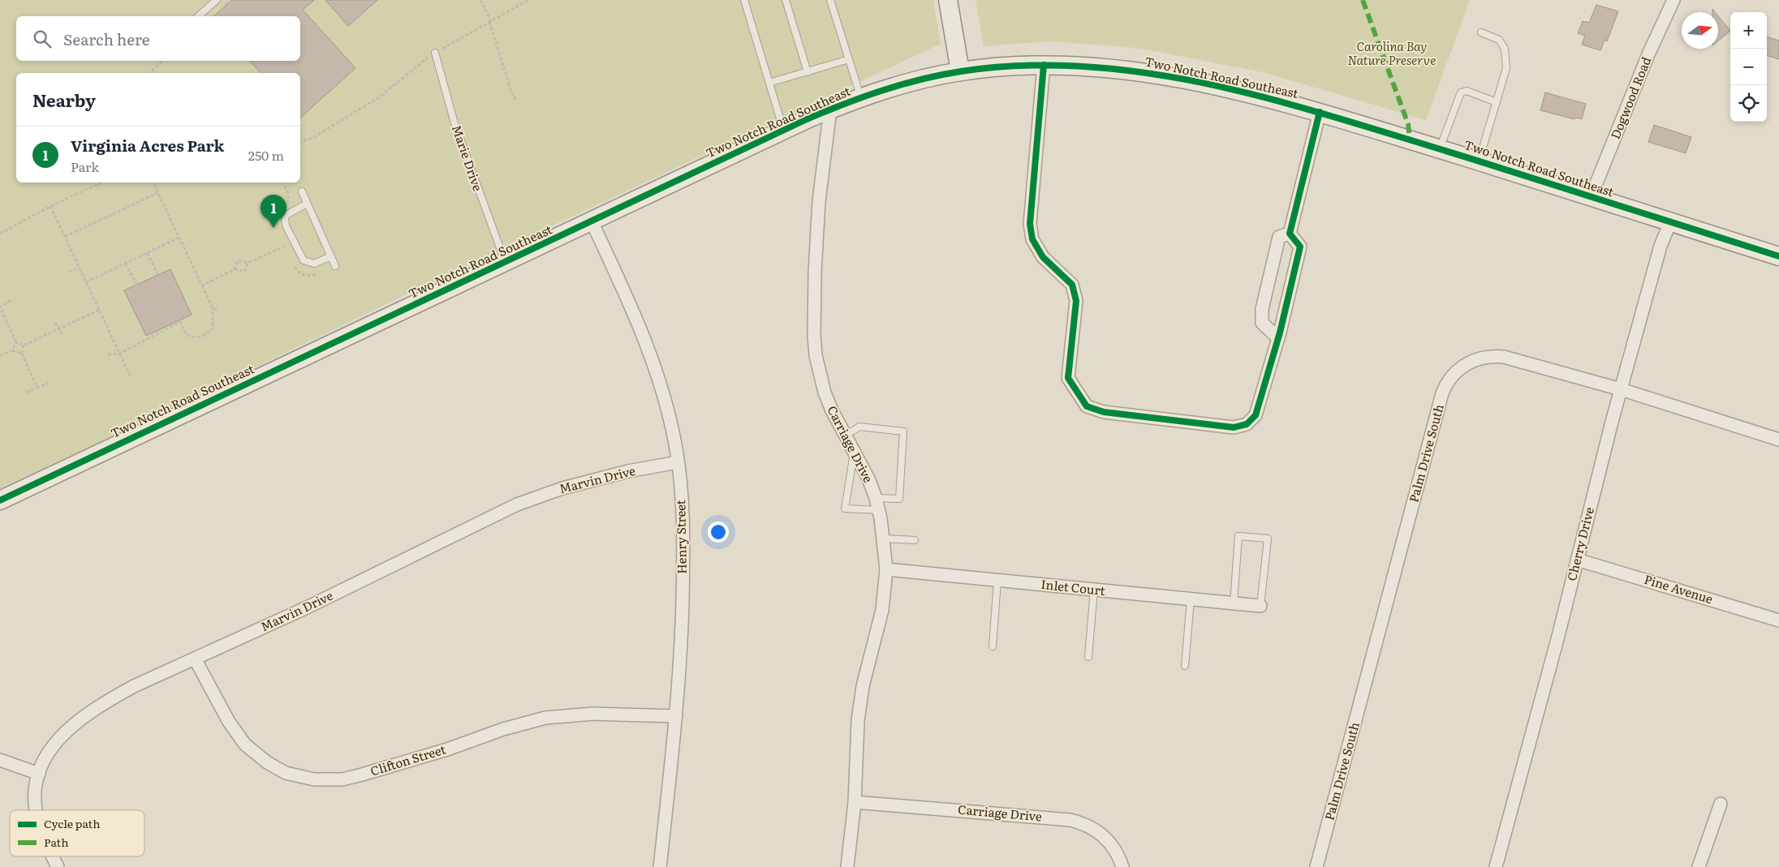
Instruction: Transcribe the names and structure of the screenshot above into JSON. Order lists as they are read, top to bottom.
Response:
{
  "streets": {
    "street": [
      "Two Notch Road Southeast",
      "Dogwood Road",
      "Carriage Drive",
      "Palm Drive South",
      "Marvin Drive",
      "Henry Street",
      "Cherry Drive",
      "Inlet Court",
      "Pine Avenue",
      "Clifton Street"
    ],
    "lane": ["Marie Drive"]
  },
  "crossings": [
    ["Two Notch Road Southeast", "Dogwood Road"],
    ["Two Notch Road Southeast", "Marie Drive"],
    ["Two Notch Road Southeast", "Carriage Drive"],
    ["Two Notch Road Southeast", "Henry Street"],
    ["Two Notch Road Southeast", "Cherry Drive"],
    ["Carriage Drive", "Inlet Court"],
    ["Palm Drive South", "Cherry Drive"],
    ["Marvin Drive", "Henry Street"],
    ["Marvin Drive", "Clifton Street"],
    ["Henry Street", "Clifton Street"],
    ["Cherry Drive", "Pine Avenue"]
  ],
  "parks": ["Carolina Bay Nature Preserve"],
  "legend": ["Cycle path", "Path"],
  "north": "right",
  "page": {
    "map_buttons": ["+", "−"],
    "search": "Search here",
    "heading": "Nearby",
    "list": [
      {
        "mark": "1",
        "name": "Virginia Acres Park",
        "note": "Park",
        "value": "250 m"
      }
    ],
    "pins": "1"
  }
}
